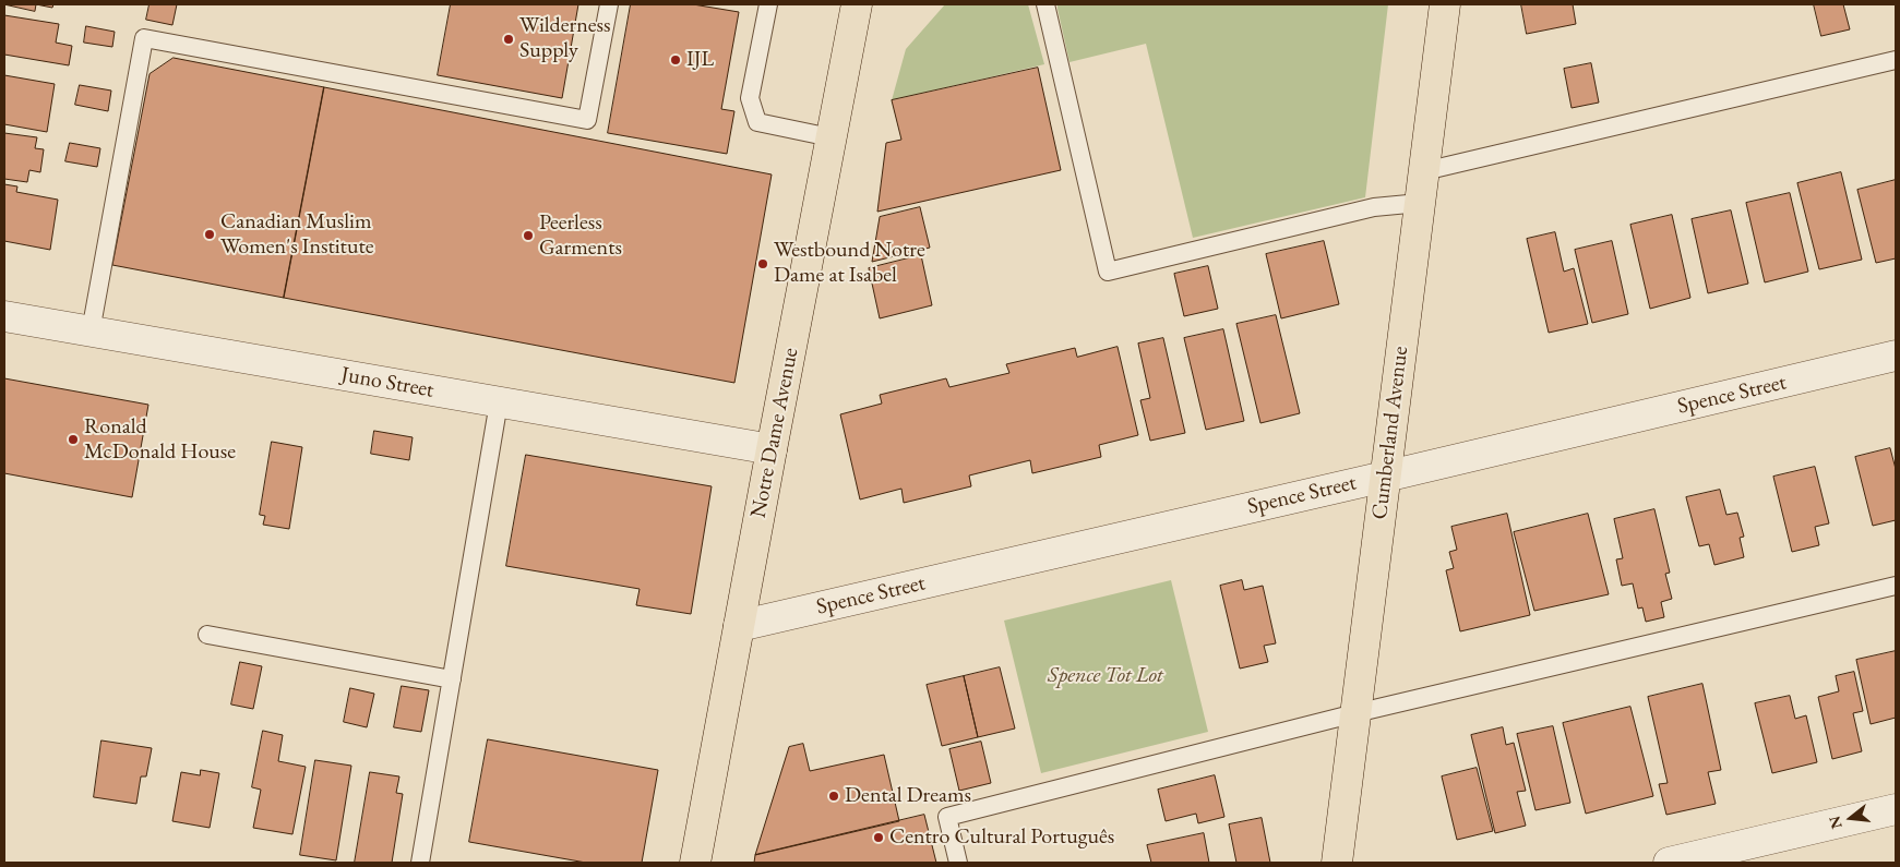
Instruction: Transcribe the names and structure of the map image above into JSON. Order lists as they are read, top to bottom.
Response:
{
  "streets": {
    "main road": ["Notre Dame Avenue", "Cumberland Avenue"],
    "street": ["Juno Street", "Spence Street"]
  },
  "crossings": [
    ["Juno Street", "Notre Dame Avenue"],
    ["Spence Street", "Notre Dame Avenue"],
    ["Spence Street", "Cumberland Avenue"]
  ],
  "parks": ["Spence Tot Lot"],
  "places": [
    "Wilderness Supply",
    "IJL",
    "Canadian Muslim Women's Institute",
    "Peerless Garments",
    "Westbound Notre Dame at Isabel",
    "Ronald McDonald House",
    "Dental Dreams",
    "Centro Cultural Português"
  ],
  "north": "left"
}
